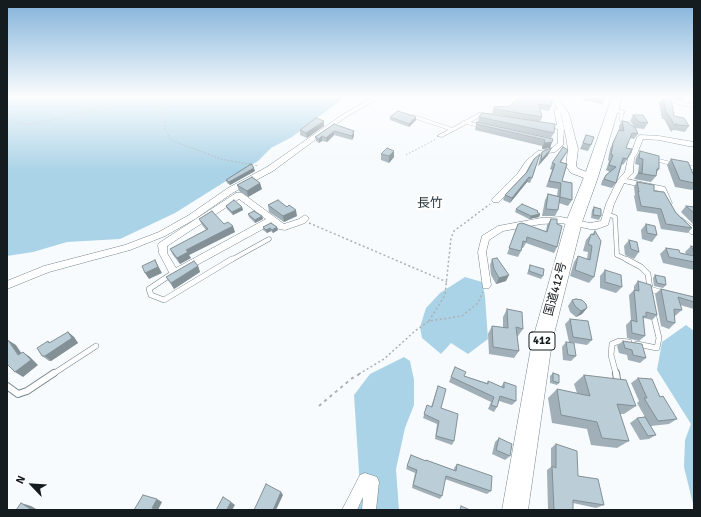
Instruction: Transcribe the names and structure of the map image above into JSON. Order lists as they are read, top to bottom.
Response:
{
  "streets": {
    "highway": ["国道412号", "412"]
  },
  "districts": ["長竹"],
  "north": "top left"
}
